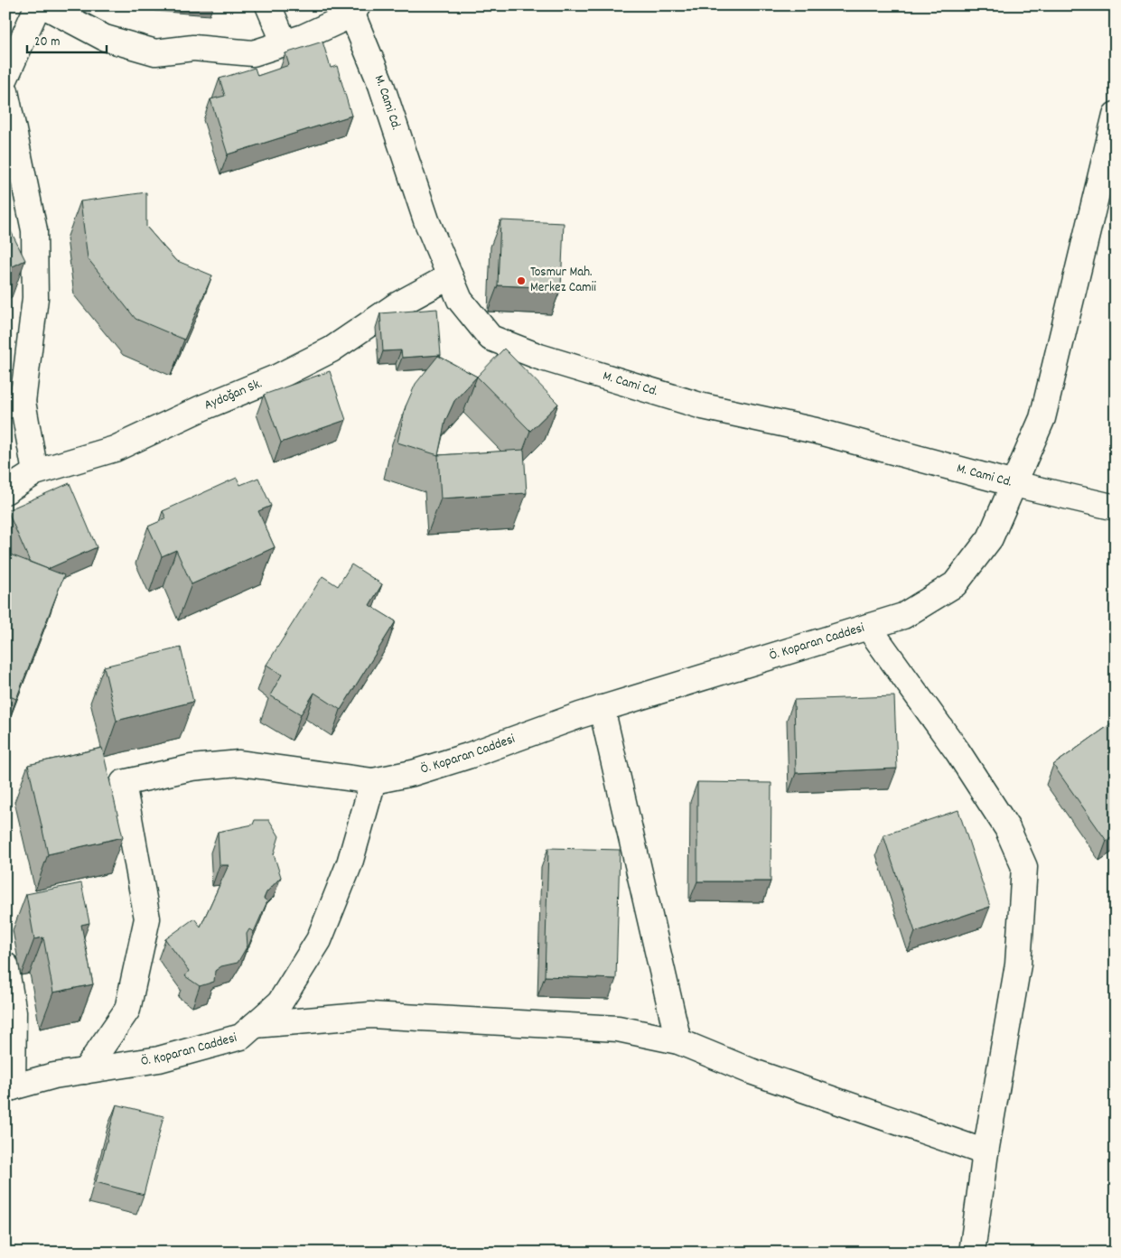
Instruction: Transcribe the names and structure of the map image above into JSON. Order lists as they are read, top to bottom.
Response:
{
  "streets": {
    "street": ["M. Cami Cd.", "Aydoğan Sk.", "Ö. Koparan Caddesi"]
  },
  "crossings": [
    ["M. Cami Cd.", "Aydoğan Sk."],
    ["M. Cami Cd.", "Ö. Koparan Caddesi"]
  ],
  "places": ["Tosmur Mah. Merkez Camii"],
  "scale_bar": "20 m"
}
